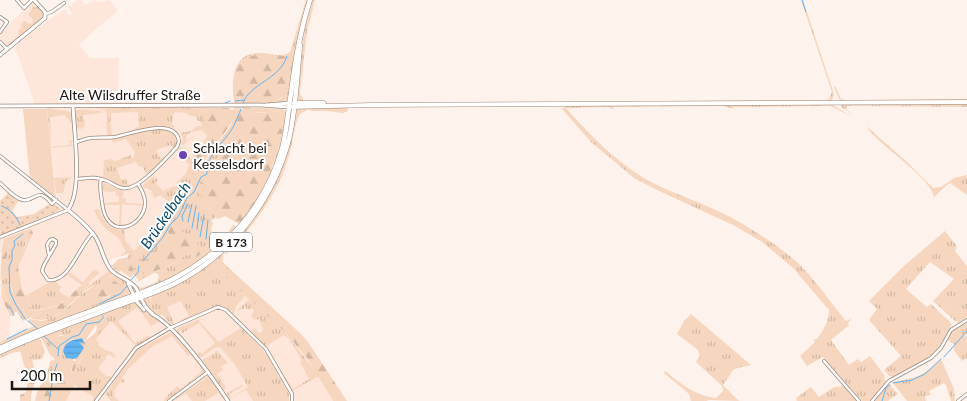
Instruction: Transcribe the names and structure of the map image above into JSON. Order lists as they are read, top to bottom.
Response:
{
  "streets": {
    "main road": ["B 173"],
    "street": ["Alte Wilsdruffer Straße"]
  },
  "crossings": [
    ["Alte Wilsdruffer Straße", "B 173"]
  ],
  "water": ["Brückelbach"],
  "places": ["Schlacht bei Kesselsdorf"],
  "scale_bar": "200 m"
}
